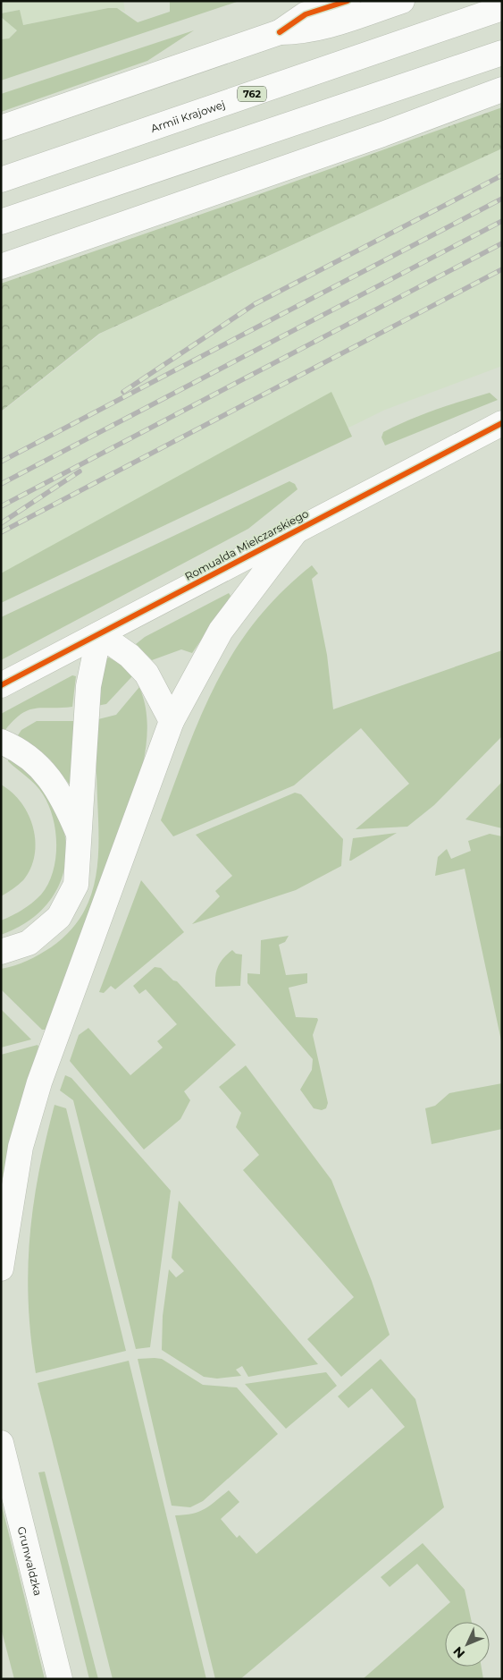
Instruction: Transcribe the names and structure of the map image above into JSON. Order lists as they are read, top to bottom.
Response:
{
  "streets": {
    "main road": [
      "762",
      "Armii Krajowej",
      "Romualda Mielczarskiego",
      "Grunwaldzka"
    ]
  },
  "north": "bottom left"
}
